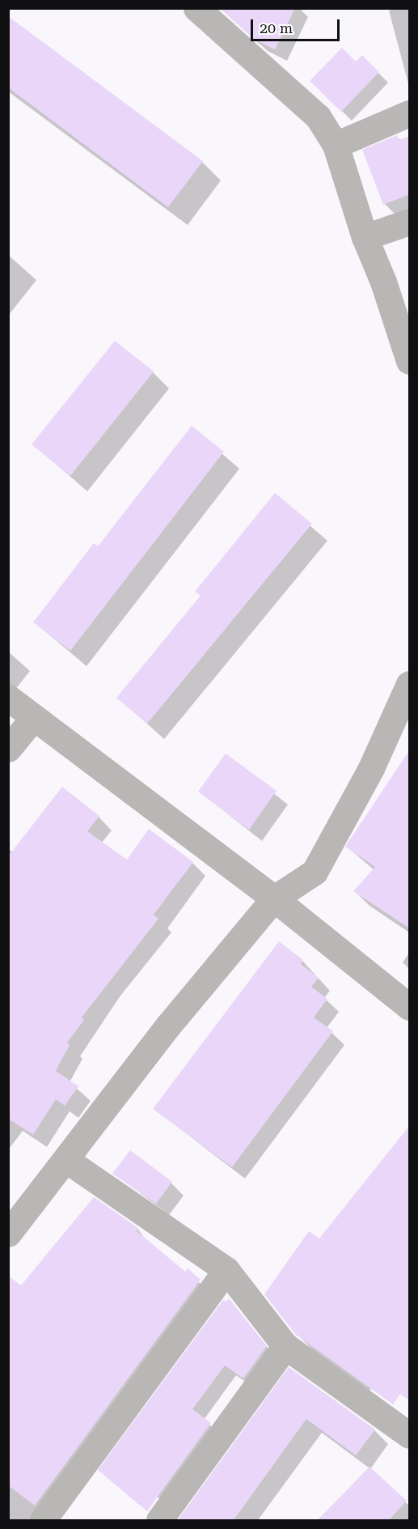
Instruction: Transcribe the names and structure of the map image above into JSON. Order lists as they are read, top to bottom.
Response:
{
  "scale_bar": "20 m"
}
